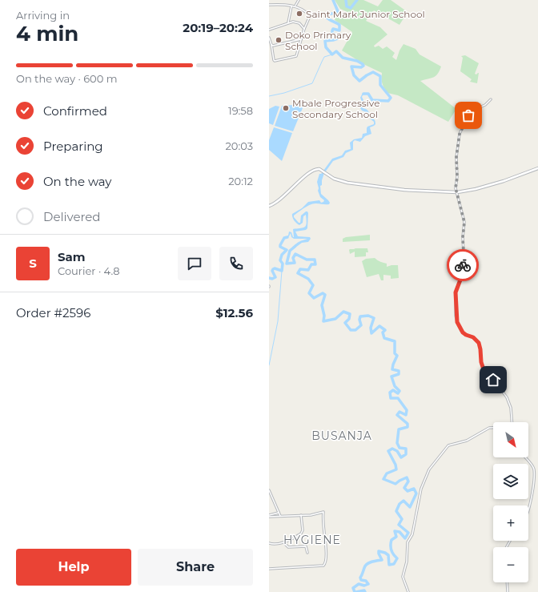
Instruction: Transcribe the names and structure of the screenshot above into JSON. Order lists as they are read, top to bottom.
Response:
{
  "districts": ["BUSANJA", "HYGIENE"],
  "places": ["Saint Mark Junior School", "Doko Primary School", "Mbale Progressive Secondary School"],
  "north": "bottom right",
  "page": {
    "heading": ["4 min", "Arriving in", "20:19–20:24"],
    "panel": [
      "Sam",
      "Courier · 4.8",
      "Order #2596",
      "$12.56"
    ],
    "bar": "On the way · 600 m",
    "list": [
      ["Confirmed", "19:58"],
      ["Preparing", "20:03"],
      ["On the way", "20:12"],
      "Delivered"
    ],
    "round": "S",
    "map_buttons": ["+", "−"],
    "buttons": ["Help", "Share"]
  }
}
